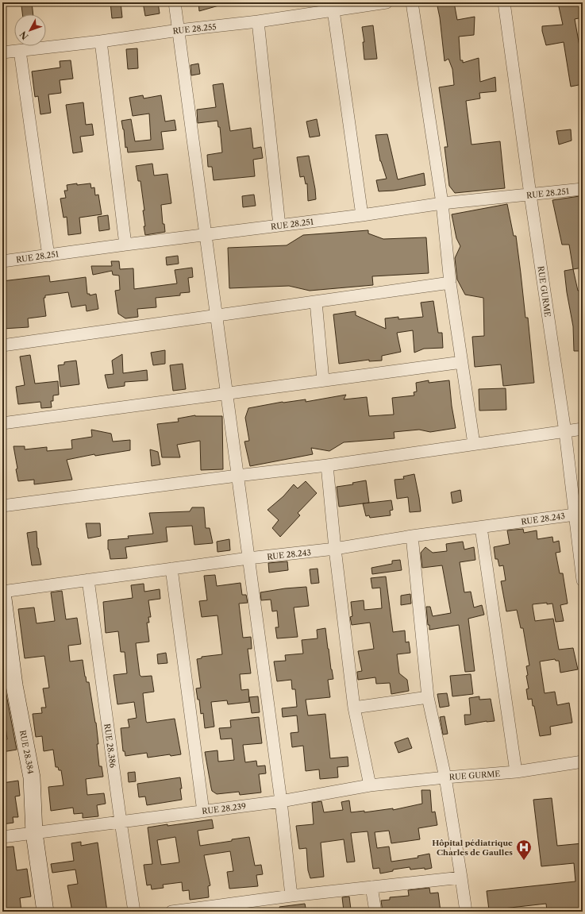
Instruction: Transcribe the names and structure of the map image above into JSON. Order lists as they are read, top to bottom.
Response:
{
  "streets": {
    "street": [
      "RUE 28.255",
      "RUE 28.251",
      "RUE GURME",
      "RUE 28.243",
      "RUE 28.386",
      "RUE 28.384",
      "RUE 28.239"
    ]
  },
  "crossings": [
    ["RUE 28.251", "RUE GURME"],
    ["RUE GURME", "RUE 28.243"],
    ["RUE GURME", "RUE 28.239"],
    ["RUE 28.243", "RUE 28.386"],
    ["RUE 28.243", "RUE 28.384"],
    ["RUE 28.386", "RUE 28.239"],
    ["RUE 28.384", "RUE 28.239"]
  ],
  "places": {
    "hospital": ["Hôpital pédiatrique Charles de Gaulles"]
  },
  "north": "bottom left"
}
